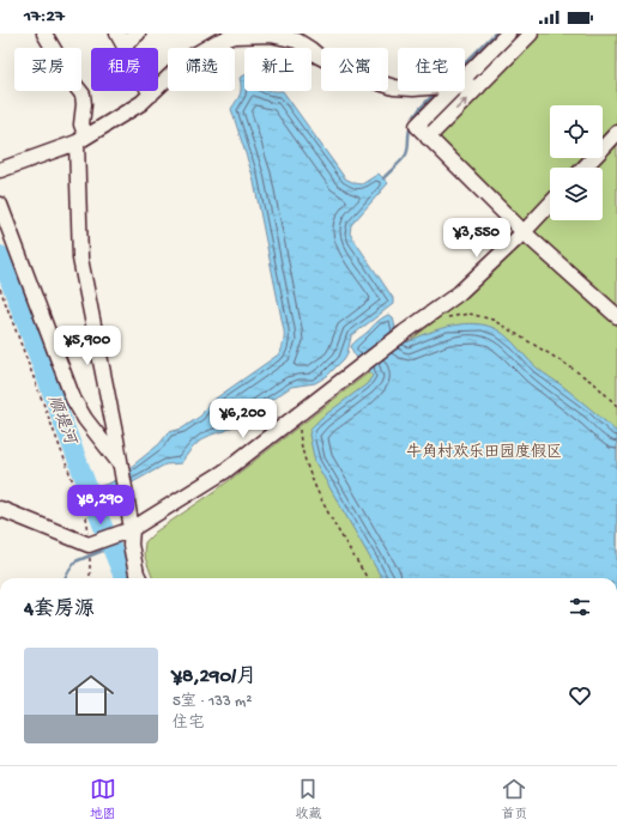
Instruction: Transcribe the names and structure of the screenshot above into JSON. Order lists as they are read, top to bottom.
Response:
{
  "water": ["顺堤河"],
  "parks": ["牛角村欢乐田园度假区"],
  "page": {
    "status": "17:27",
    "chip": [
      "买房",
      "租房",
      "筛选",
      "新上",
      "公寓",
      "住宅"
    ],
    "price": [
      "¥3,550",
      "¥5,900",
      "¥6,200",
      "¥8,290"
    ],
    "heading": "4套房源",
    "list": [
      {
        "name": "¥8,290/月",
        "note": "5室 · 133 m² · 住宅"
      }
    ],
    "tabs": ["地图", "收藏", "首页"]
  }
}
